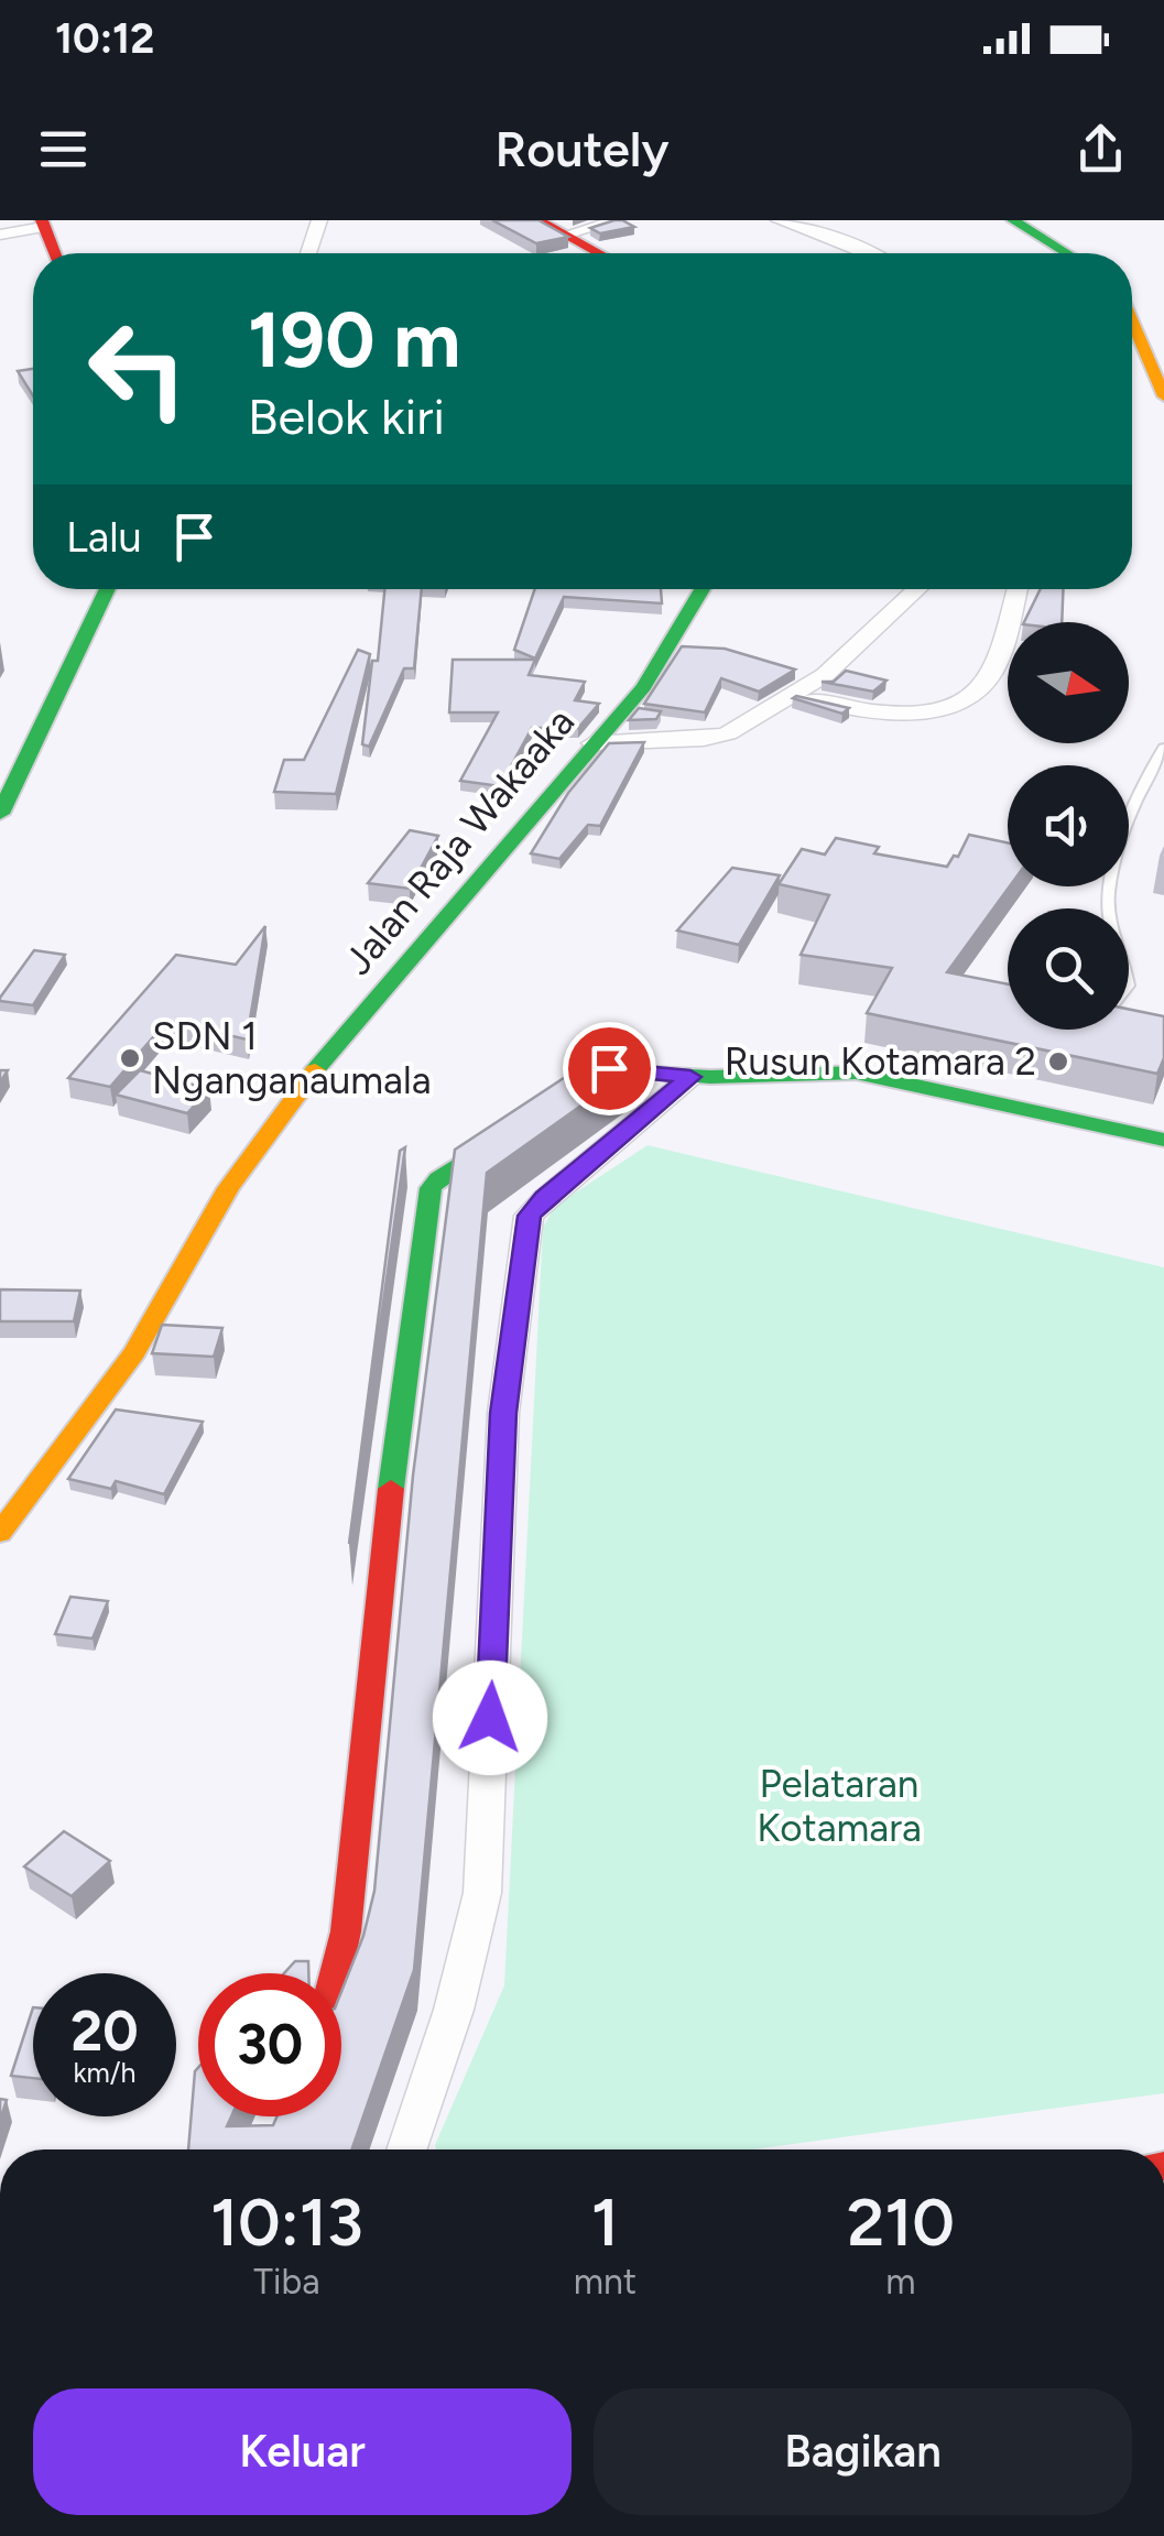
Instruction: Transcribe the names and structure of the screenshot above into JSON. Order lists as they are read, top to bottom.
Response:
{
  "streets": {
    "street": ["Jalan Raja Wakaaka"]
  },
  "parks": ["Pelataran Kotamara"],
  "places": ["SDN 1 Nganganaumala", "Rusun Kotamara 2"],
  "north": "right",
  "page": {
    "status": "10:12",
    "header": "Routely",
    "turn": ["190 m", "Belok kiri"],
    "then": "Lalu",
    "speed": "20 km/h",
    "limit": "30",
    "eta": [
      "10:13",
      "Tiba",
      "1",
      "mnt",
      "210",
      "m"
    ],
    "buttons": ["Keluar", "Bagikan"]
  }
}
